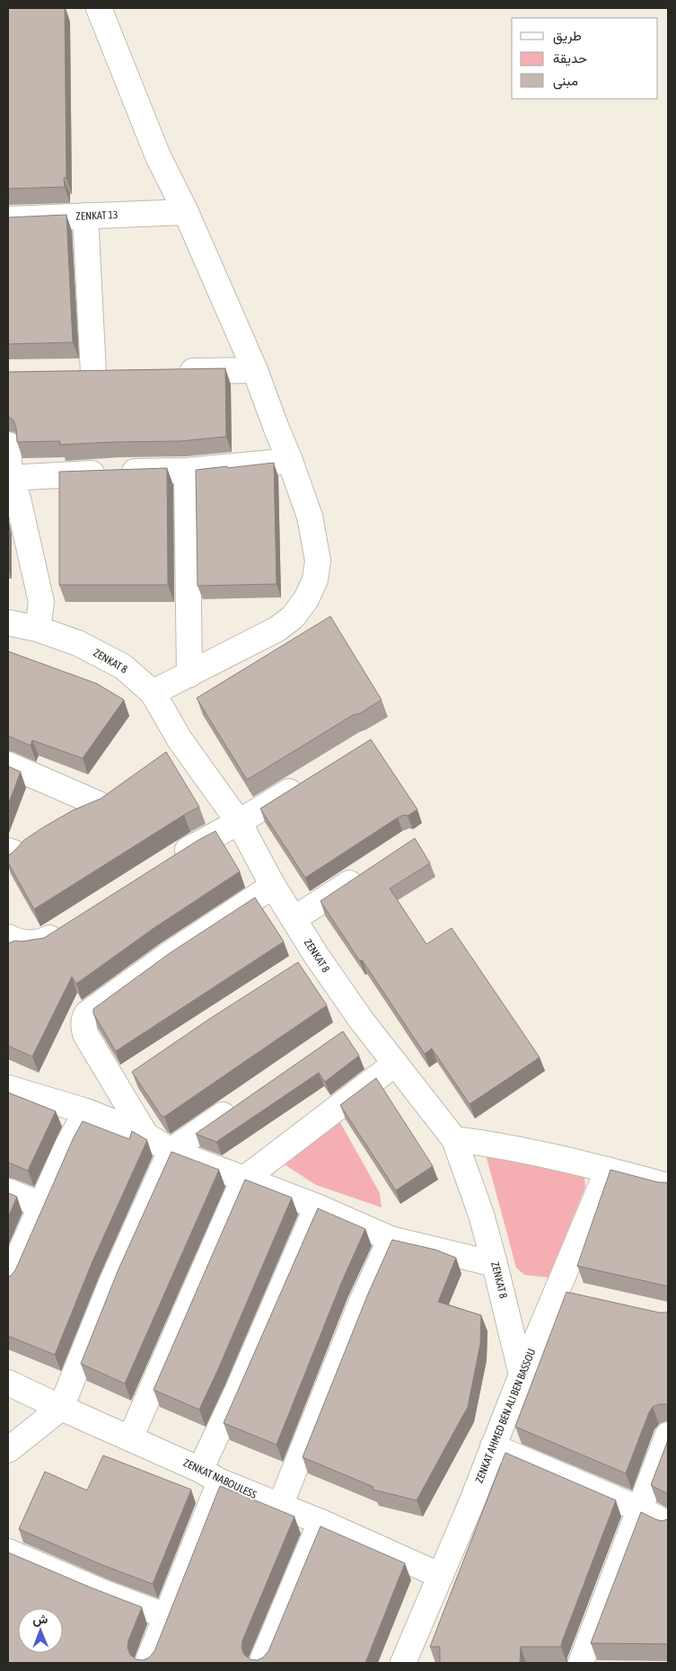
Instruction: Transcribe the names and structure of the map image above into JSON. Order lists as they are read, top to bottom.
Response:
{
  "streets": {
    "street": [
      "ZENKAT 13",
      "ZENKAT 8",
      "ZENKAT AHMED BEN ALI BEN BASSOU",
      "ZENKAT NABOULESS"
    ]
  },
  "crossings": [
    ["ZENKAT 8", "ZENKAT AHMED BEN ALI BEN BASSOU"],
    ["ZENKAT AHMED BEN ALI BEN BASSOU", "ZENKAT NABOULESS"]
  ],
  "legend": ["طريق", "حديقة", "مبنى"],
  "north": "top"
}
